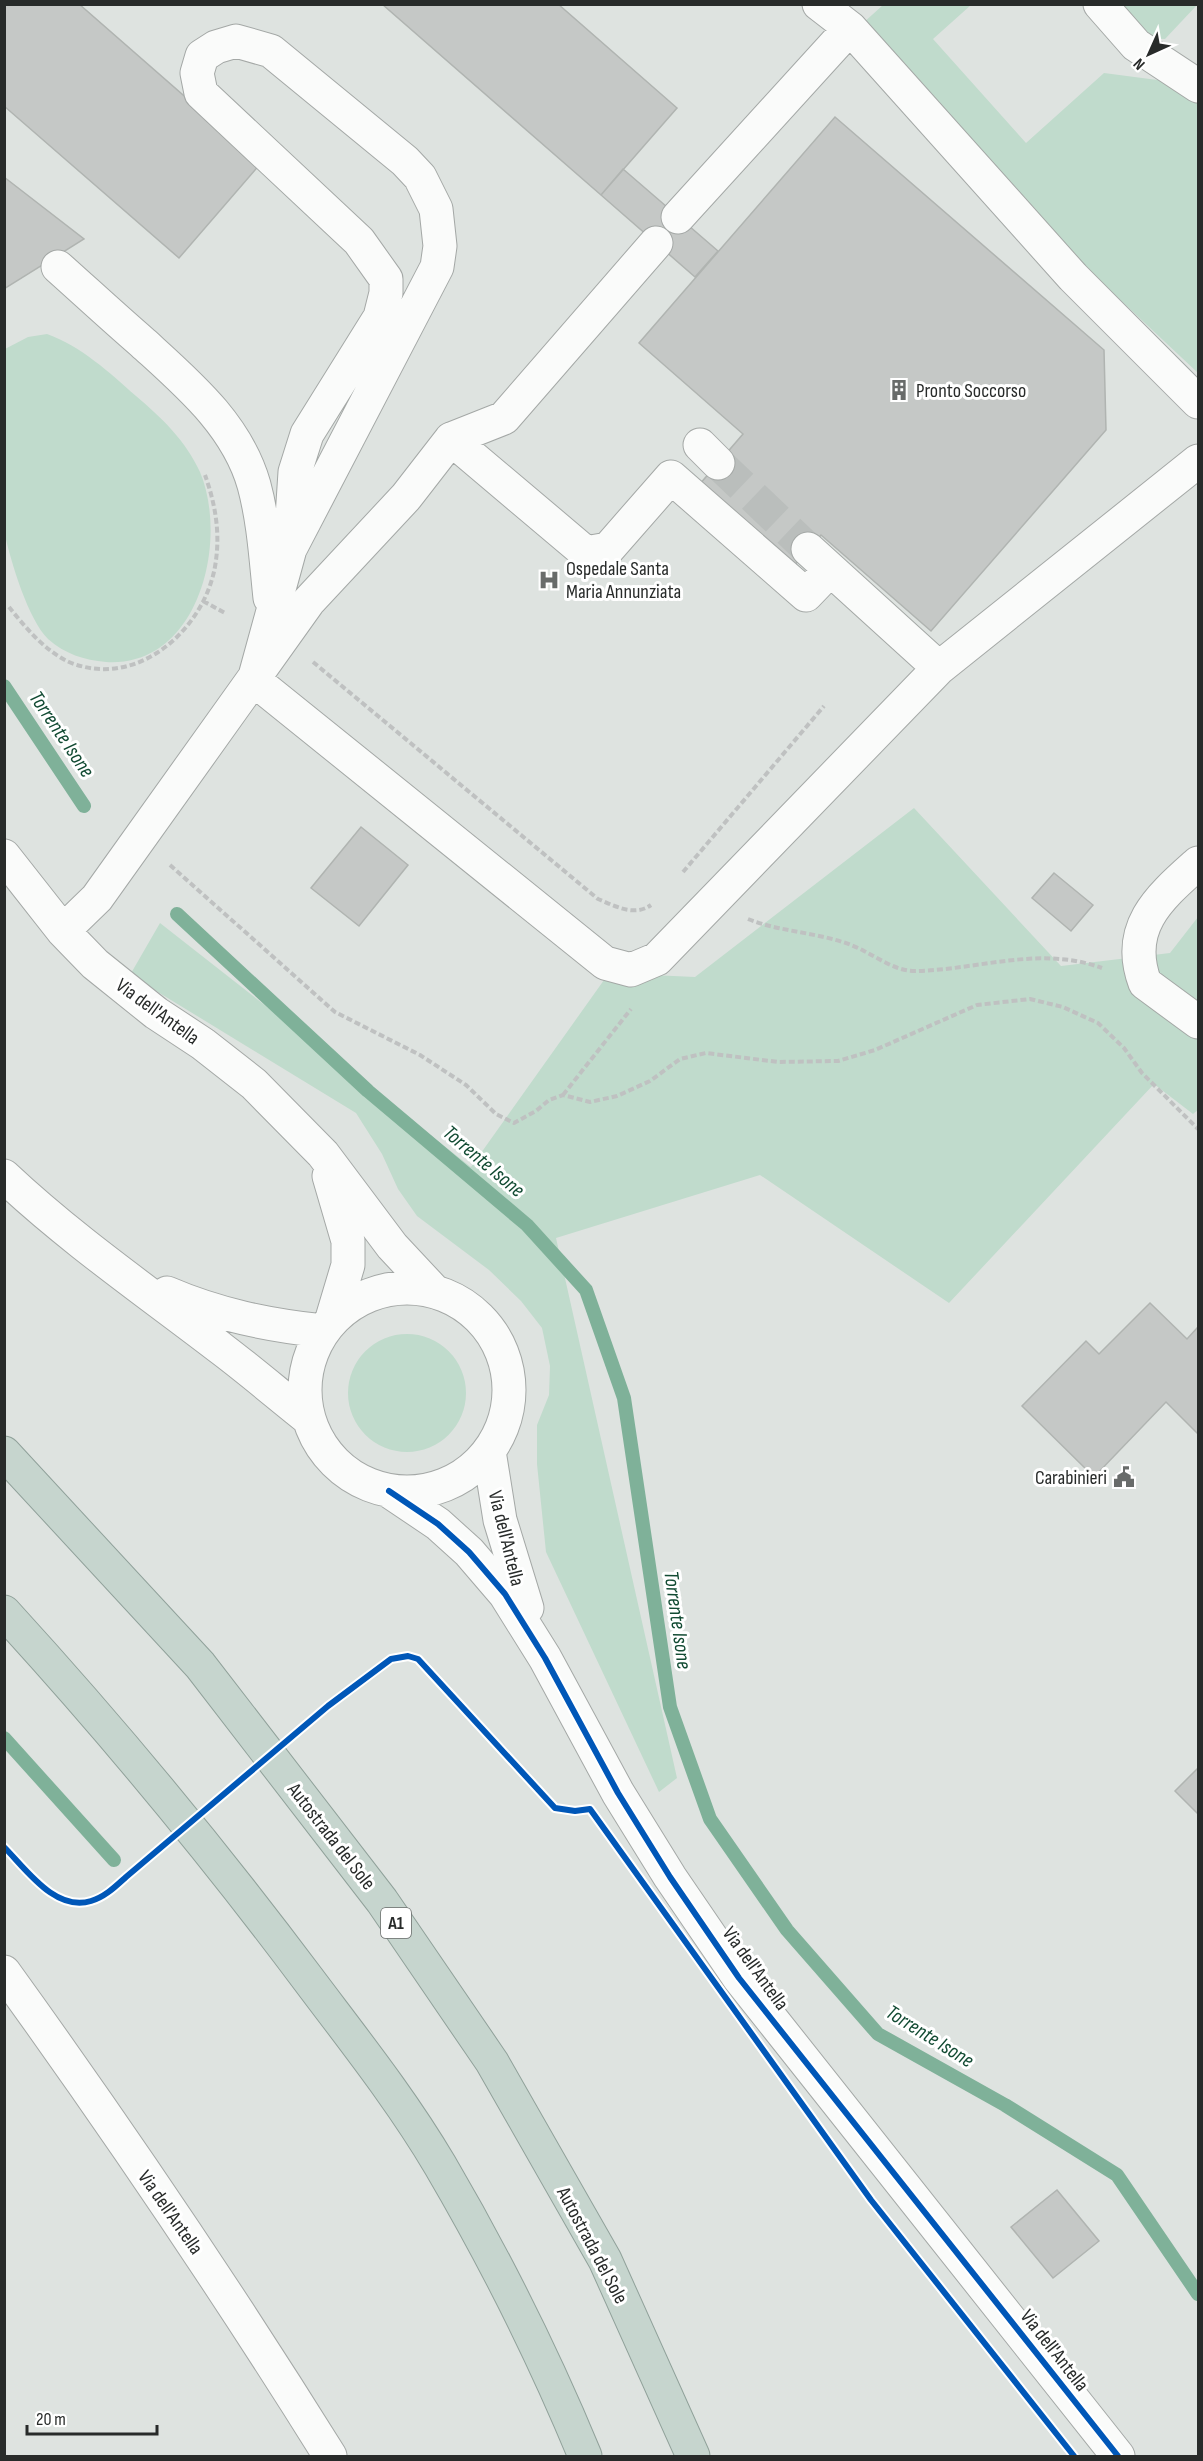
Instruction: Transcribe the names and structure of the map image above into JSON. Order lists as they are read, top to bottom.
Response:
{
  "streets": {
    "highway": ["Autostrada del Sole", "A1"],
    "street": ["Via dell'Antella"]
  },
  "water": ["Torrente Isone"],
  "places": {
    "building": ["Pronto Soccorso"],
    "hospital": ["Ospedale Santa Maria Annunziata"],
    "public building": ["Carabinieri"]
  },
  "scale_bar": "20 m",
  "north": "bottom left"
}
